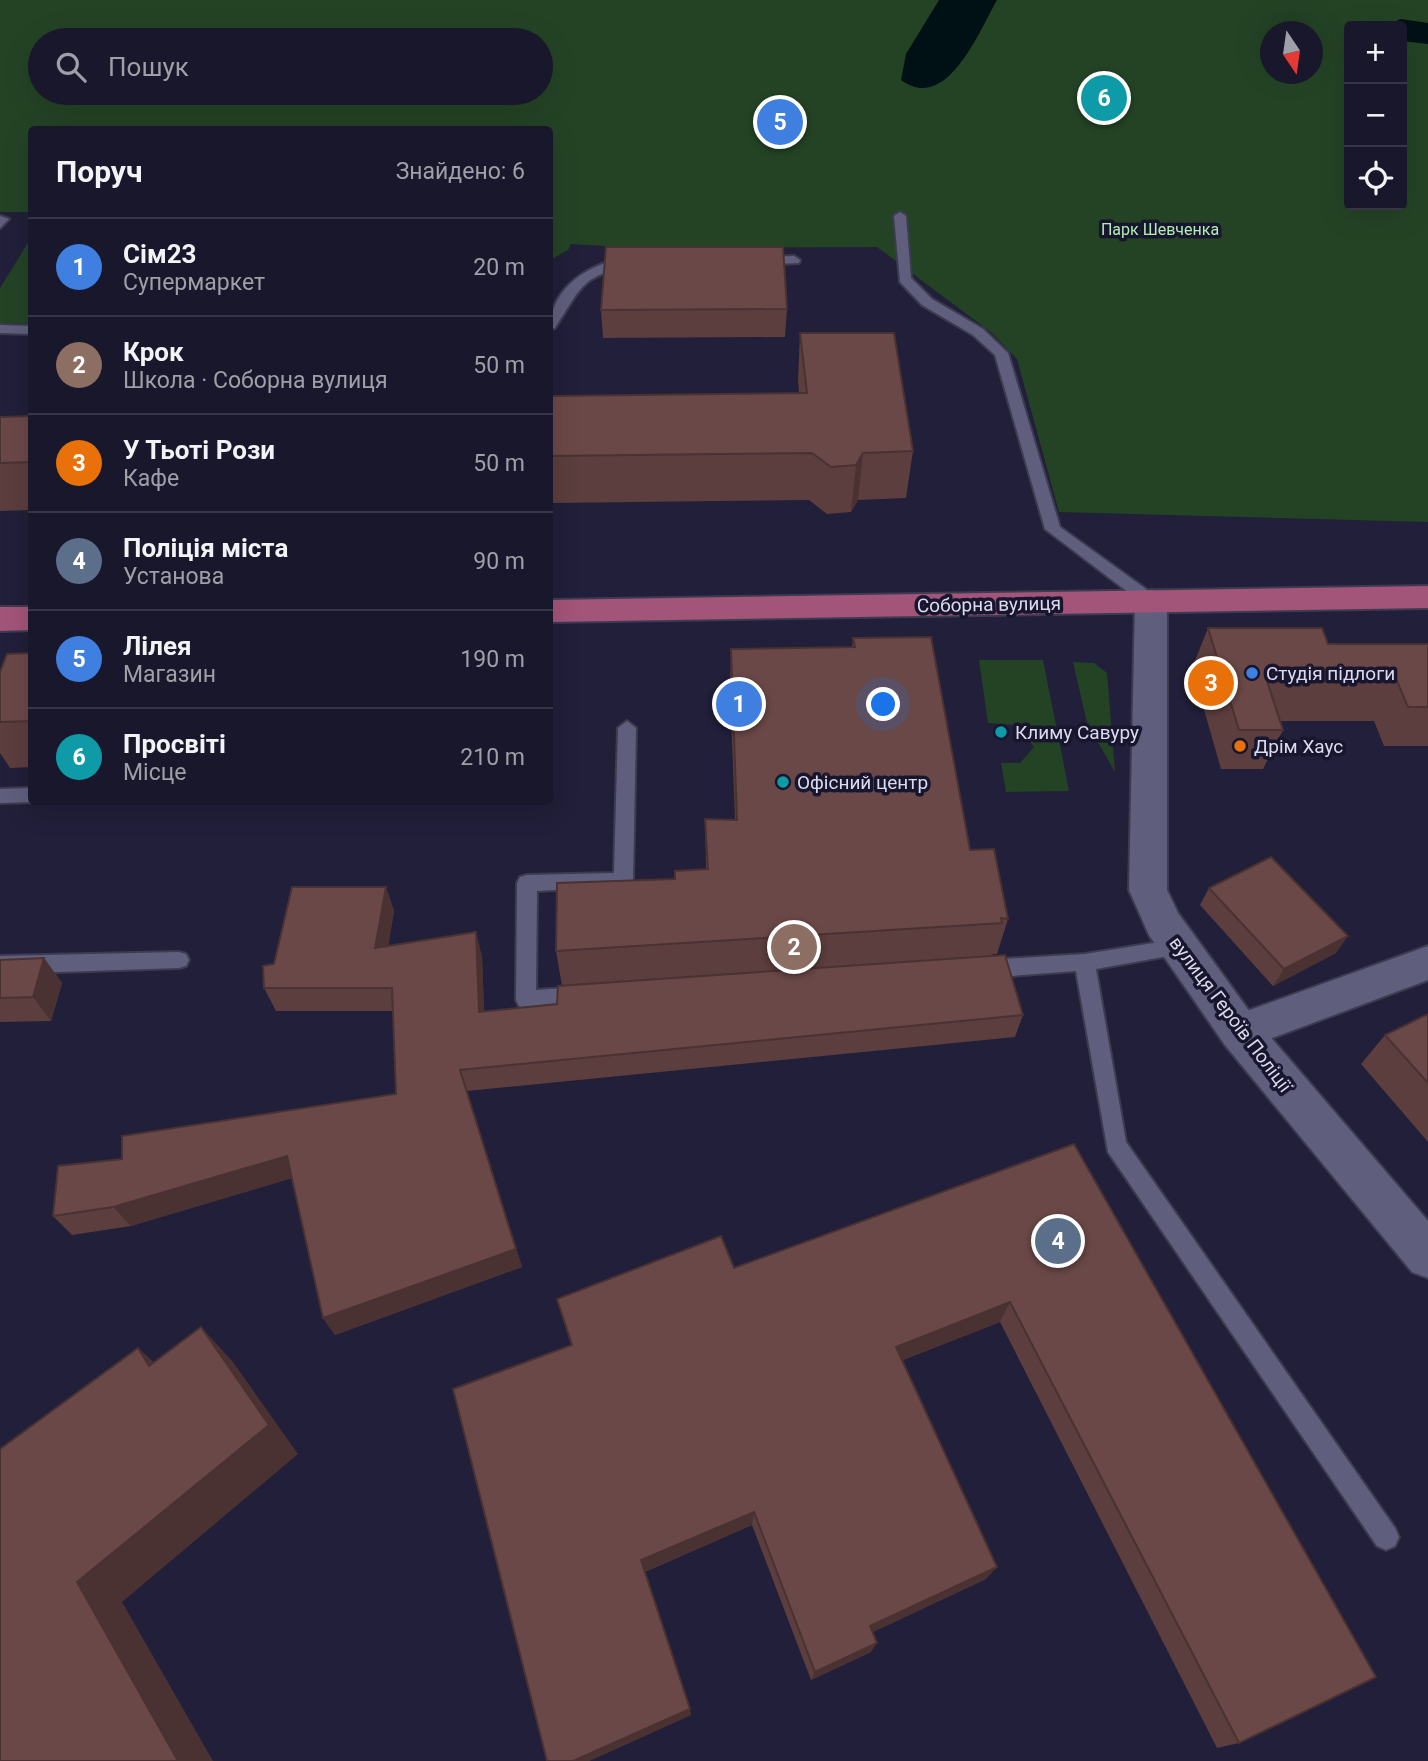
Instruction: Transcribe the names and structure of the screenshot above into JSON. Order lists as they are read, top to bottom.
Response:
{
  "streets": {
    "main road": ["Соборна вулиця"],
    "street": ["вулиця Героїв Поліції"]
  },
  "crossings": [
    ["Соборна вулиця", "вулиця Героїв Поліції"]
  ],
  "parks": ["Парк Шевченка"],
  "places": [
    "Студія підлоги",
    "Климу Савуру",
    "Дрім Хаус",
    "Офісний центр"
  ],
  "north": "bottom",
  "page": {
    "map_buttons": ["+", "−"],
    "search": "Пошук",
    "pins": [
      "6",
      "5",
      "3",
      "1",
      "2",
      "4"
    ],
    "heading": ["Поруч", "Знайдено: 6"],
    "list": [
      {
        "mark": "1",
        "name": "Сім23",
        "note": "Супермаркет",
        "value": "20 m"
      },
      {
        "mark": "2",
        "name": "Крок",
        "note": "Школа · Соборна вулиця",
        "value": "50 m"
      },
      {
        "mark": "3",
        "name": "У Тьоті Рози",
        "note": "Кафе",
        "value": "50 m"
      },
      {
        "mark": "4",
        "name": "Поліція міста",
        "note": "Установа",
        "value": "90 m"
      },
      {
        "mark": "5",
        "name": "Лілея",
        "note": "Магазин",
        "value": "190 m"
      },
      {
        "mark": "6",
        "name": "Просвіті",
        "note": "Місце",
        "value": "210 m"
      }
    ]
  }
}
